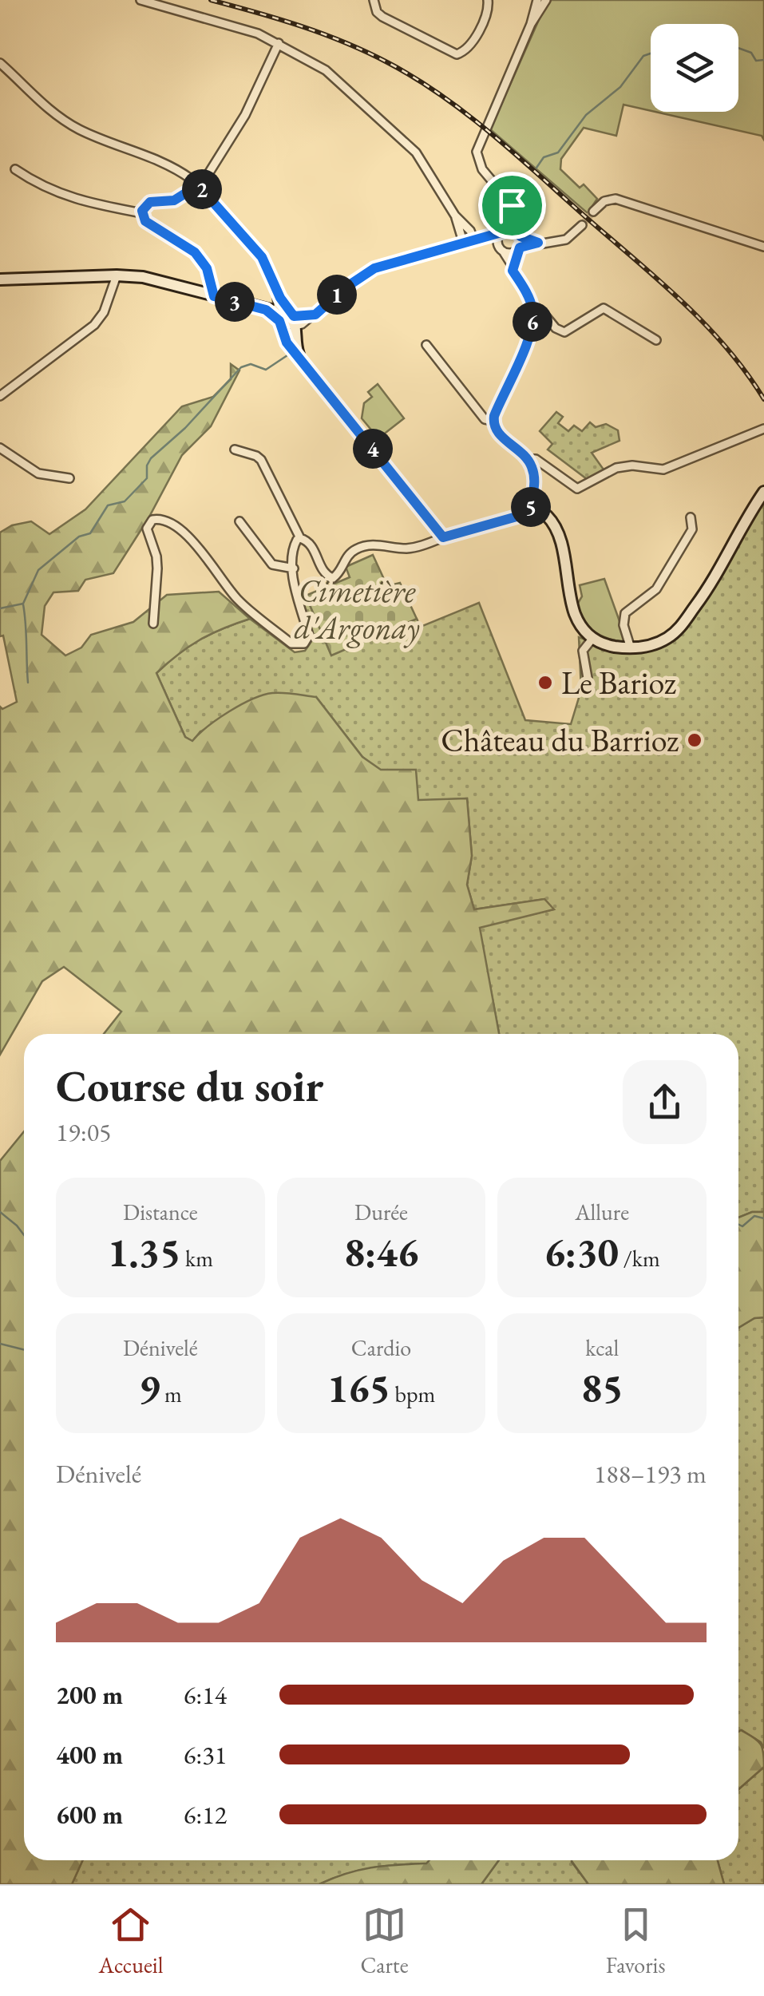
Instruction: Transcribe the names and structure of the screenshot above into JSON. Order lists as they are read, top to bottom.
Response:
{
  "parks": ["Cimetière d'Argonay"],
  "places": ["Le Barioz", "Château du Barrioz"],
  "page": {
    "pins": [
      "2",
      "1",
      "3",
      "6",
      "4",
      "5"
    ],
    "heading": ["Course du soir", "19:05"],
    "stats": [
      ["Distance", "1.35 km"],
      ["Durée", "8:46"],
      ["Allure", "6:30 /km"],
      ["Dénivelé", "9 m"],
      ["Cardio", "165 bpm"],
      ["kcal", "85"]
    ],
    "chart": ["Dénivelé", "188–193 m"],
    "list": [
      {
        "name": "200 m",
        "note": "6:14"
      },
      {
        "name": "400 m",
        "note": "6:31"
      },
      {
        "name": "600 m",
        "note": "6:12"
      }
    ],
    "tabs": ["Accueil", "Carte", "Favoris"]
  }
}
